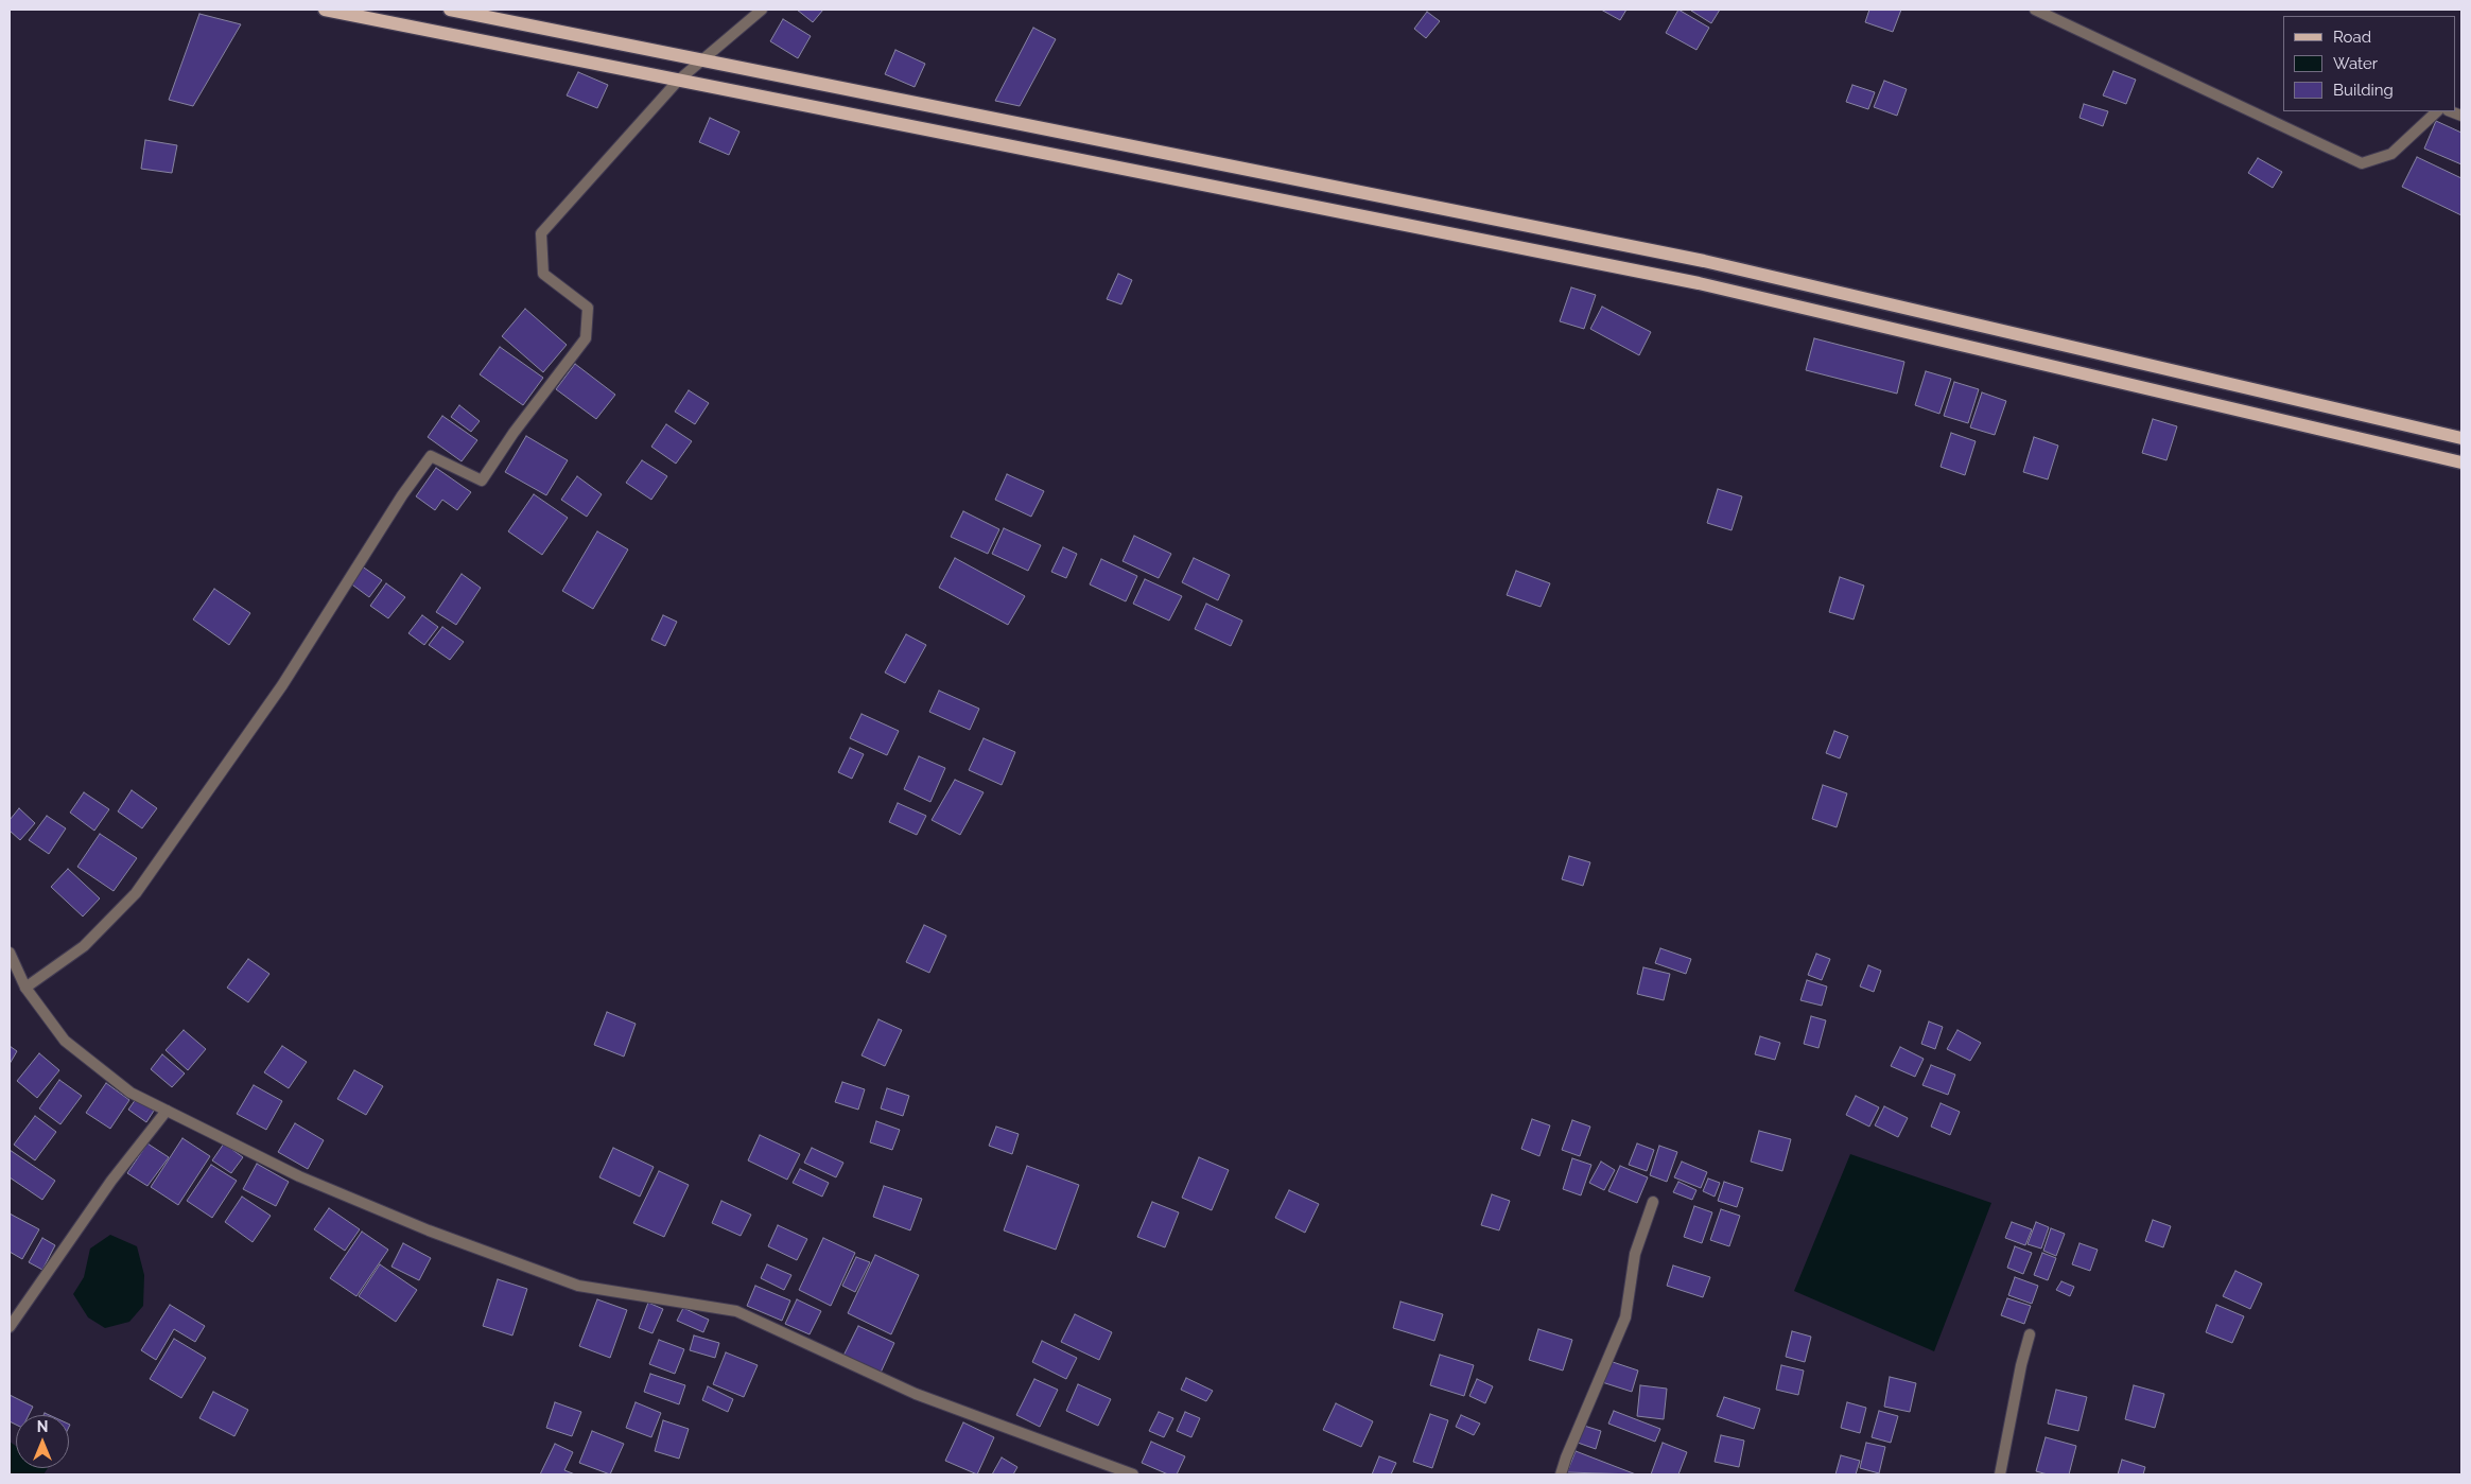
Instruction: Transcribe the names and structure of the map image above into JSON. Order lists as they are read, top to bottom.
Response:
{
  "legend": ["Road", "Water", "Building"],
  "north": "top"
}
